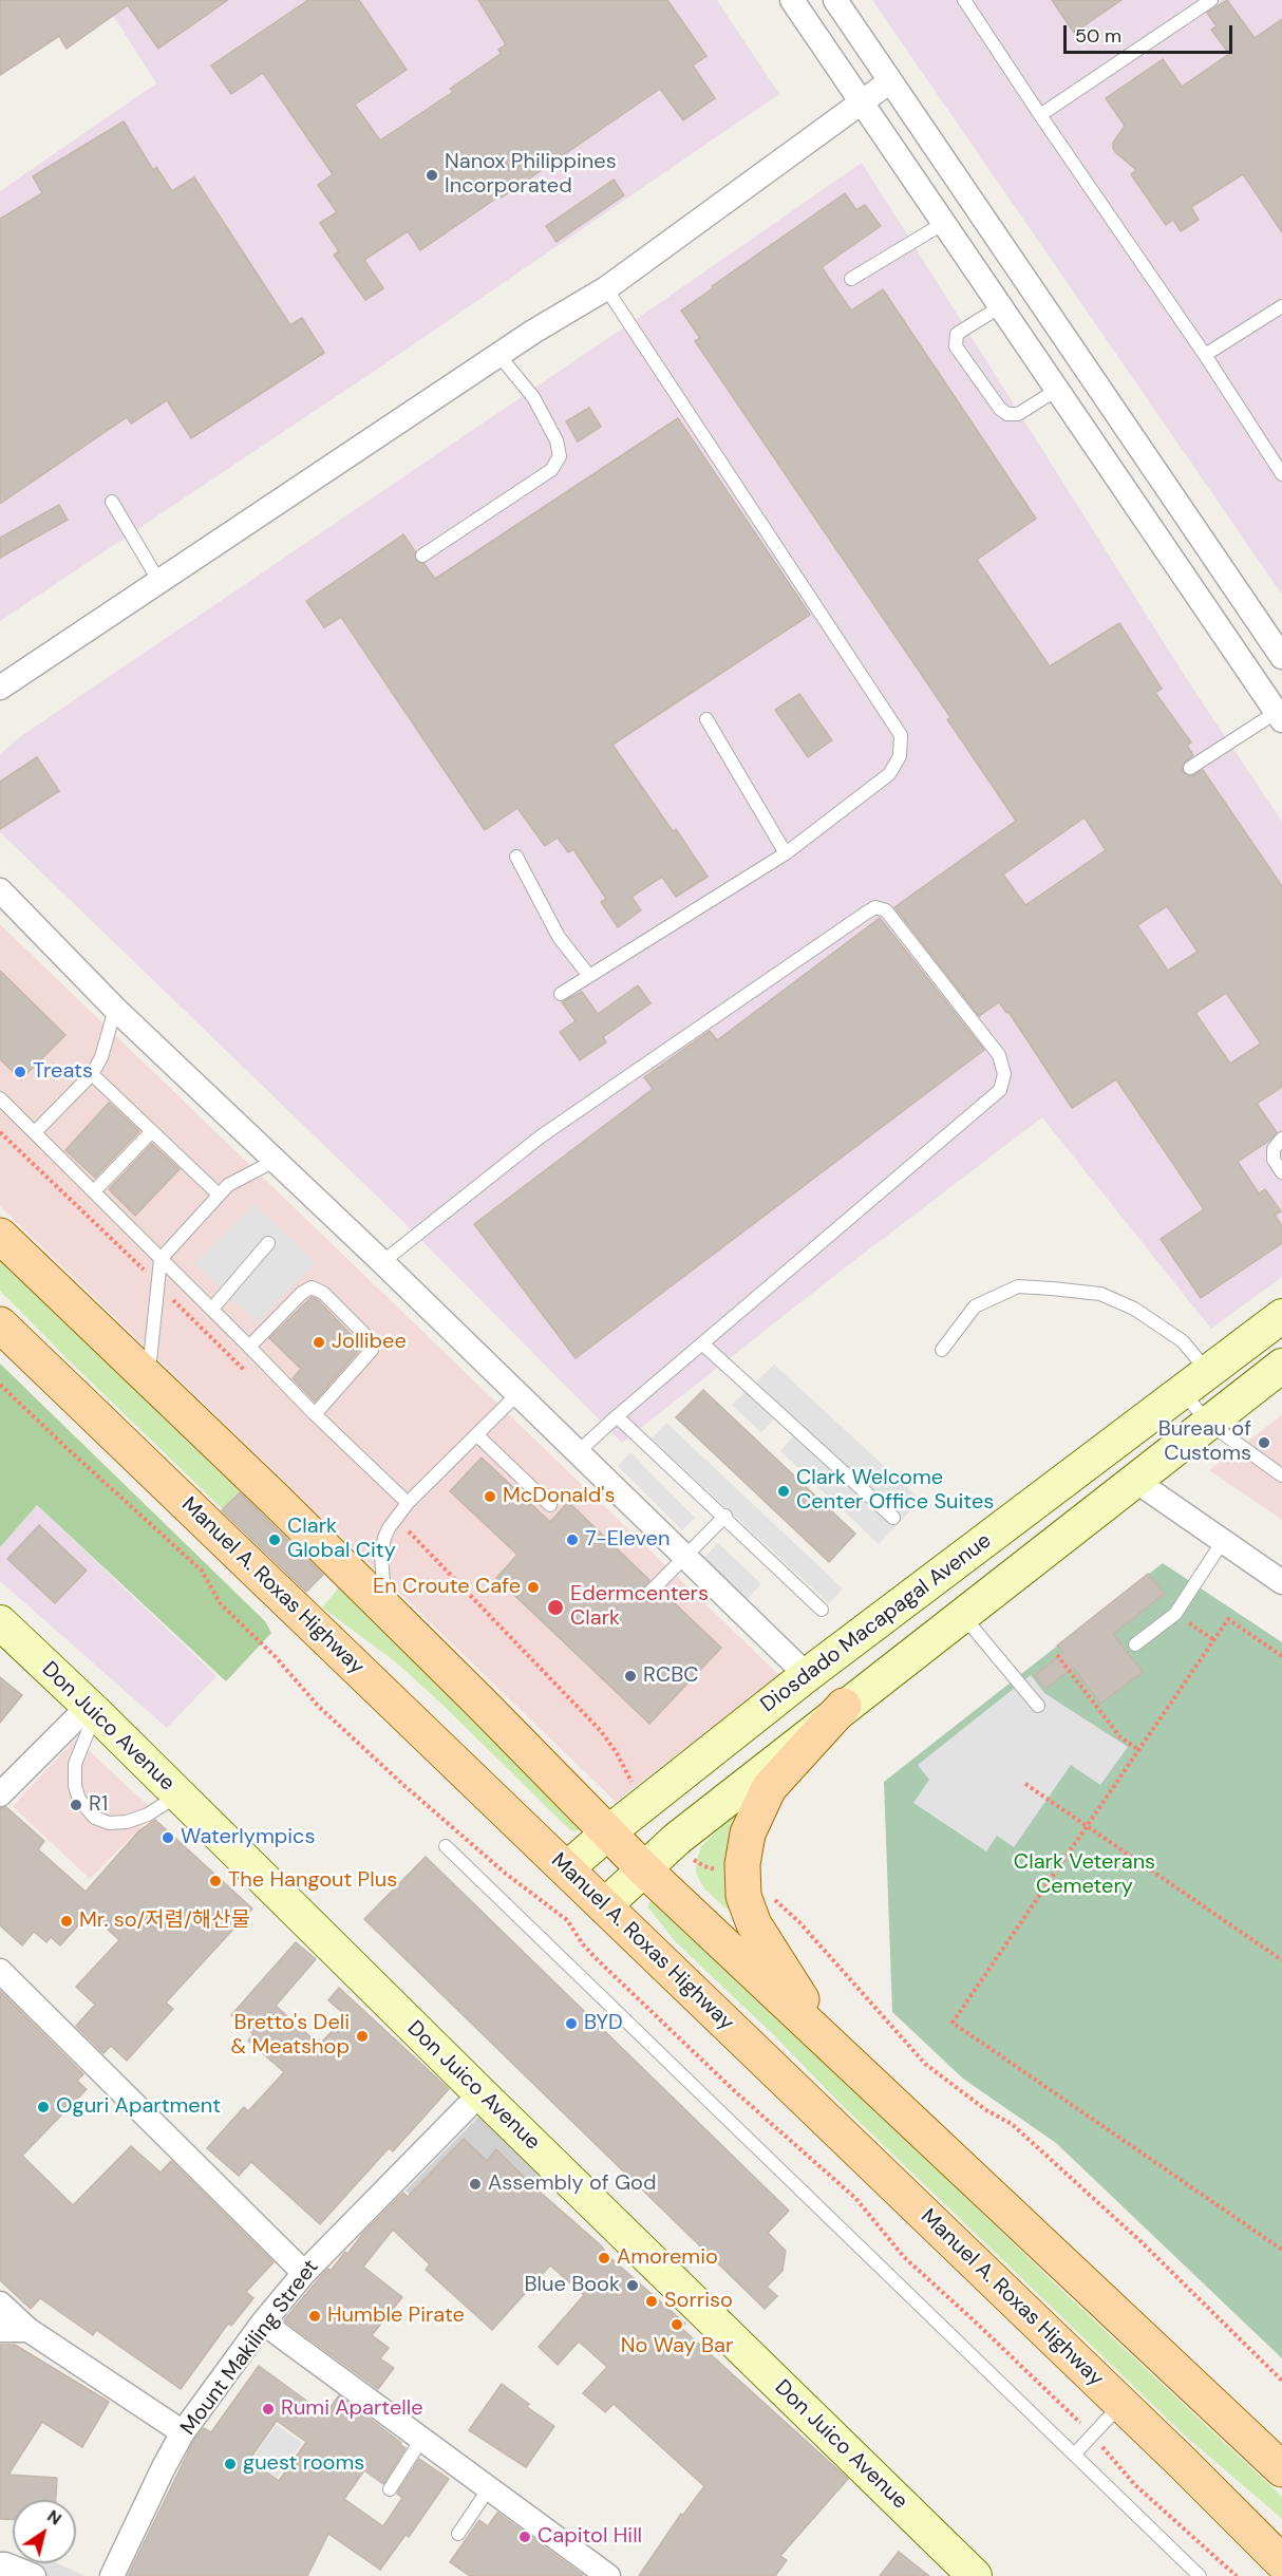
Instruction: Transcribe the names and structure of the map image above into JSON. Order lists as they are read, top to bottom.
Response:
{
  "streets": {
    "main road": ["Manuel A. Roxas Highway", "Diosdado Macapagal Avenue", "Don Juico Avenue"],
    "street": ["Mount Makiling Street"]
  },
  "crossings": [
    ["Manuel A. Roxas Highway", "Diosdado Macapagal Avenue"],
    ["Don Juico Avenue", "Mount Makiling Street"]
  ],
  "parks": ["Clark Veterans Cemetery"],
  "places": [
    "Nanox Philippines Incorporated",
    "Treats",
    "Jollibee",
    "Bureau of Customs",
    "Clark Welcome Center Office Suites",
    "McDonald's",
    "Clark Global City",
    "7-Eleven",
    "En Croute Cafe",
    "Edermcenters Clark",
    "RCBC",
    "R1",
    "Waterlympics",
    "The Hangout Plus",
    "Mr. so/저렴/해산물",
    "BYD",
    "Bretto's Deli & Meatshop",
    "Oguri Apartment",
    "Assembly of God",
    "Amoremio",
    "Blue Book",
    "Sorriso",
    "Humble Pirate",
    "No Way Bar",
    "Rumi Apartelle",
    "guest rooms",
    "Capitol Hill"
  ],
  "scale_bar": "50 m",
  "north": "top right"
}
